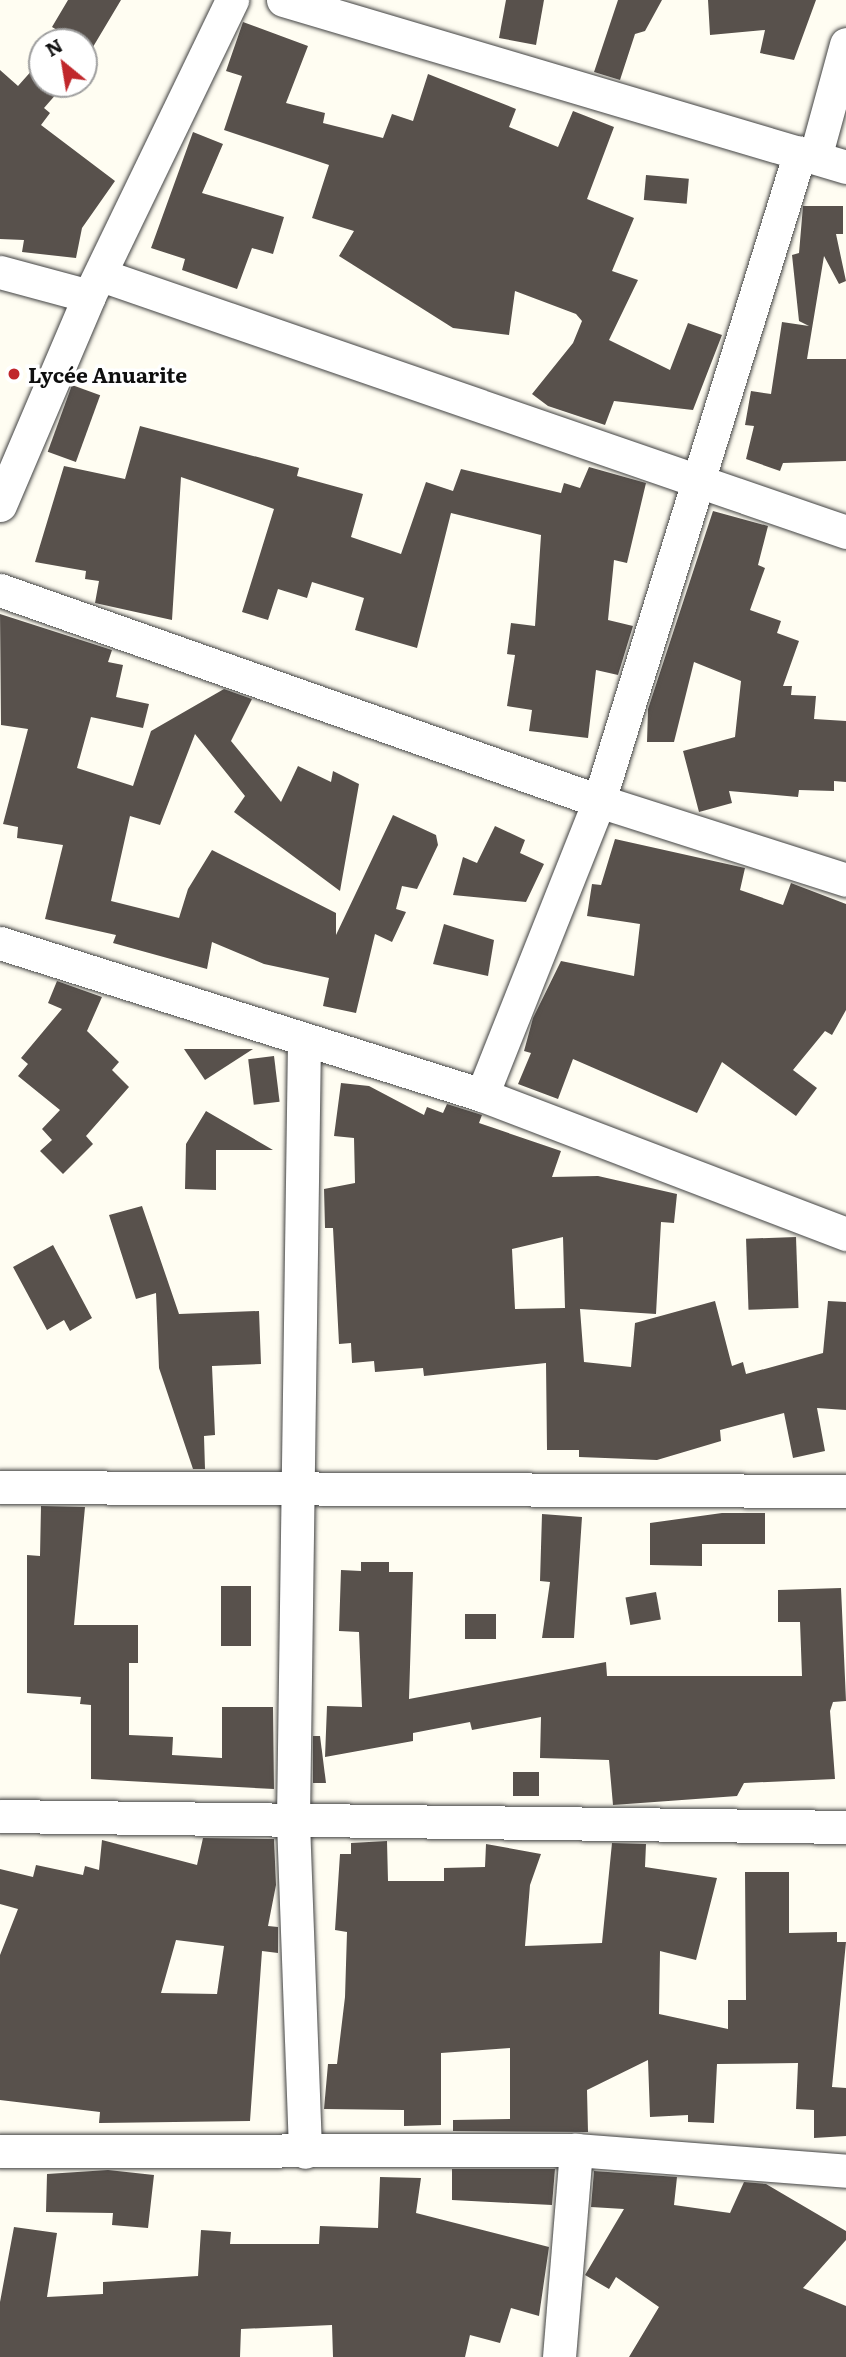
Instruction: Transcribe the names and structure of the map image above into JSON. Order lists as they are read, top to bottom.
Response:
{
  "places": ["Lycée Anuarite"],
  "north": "top left"
}
